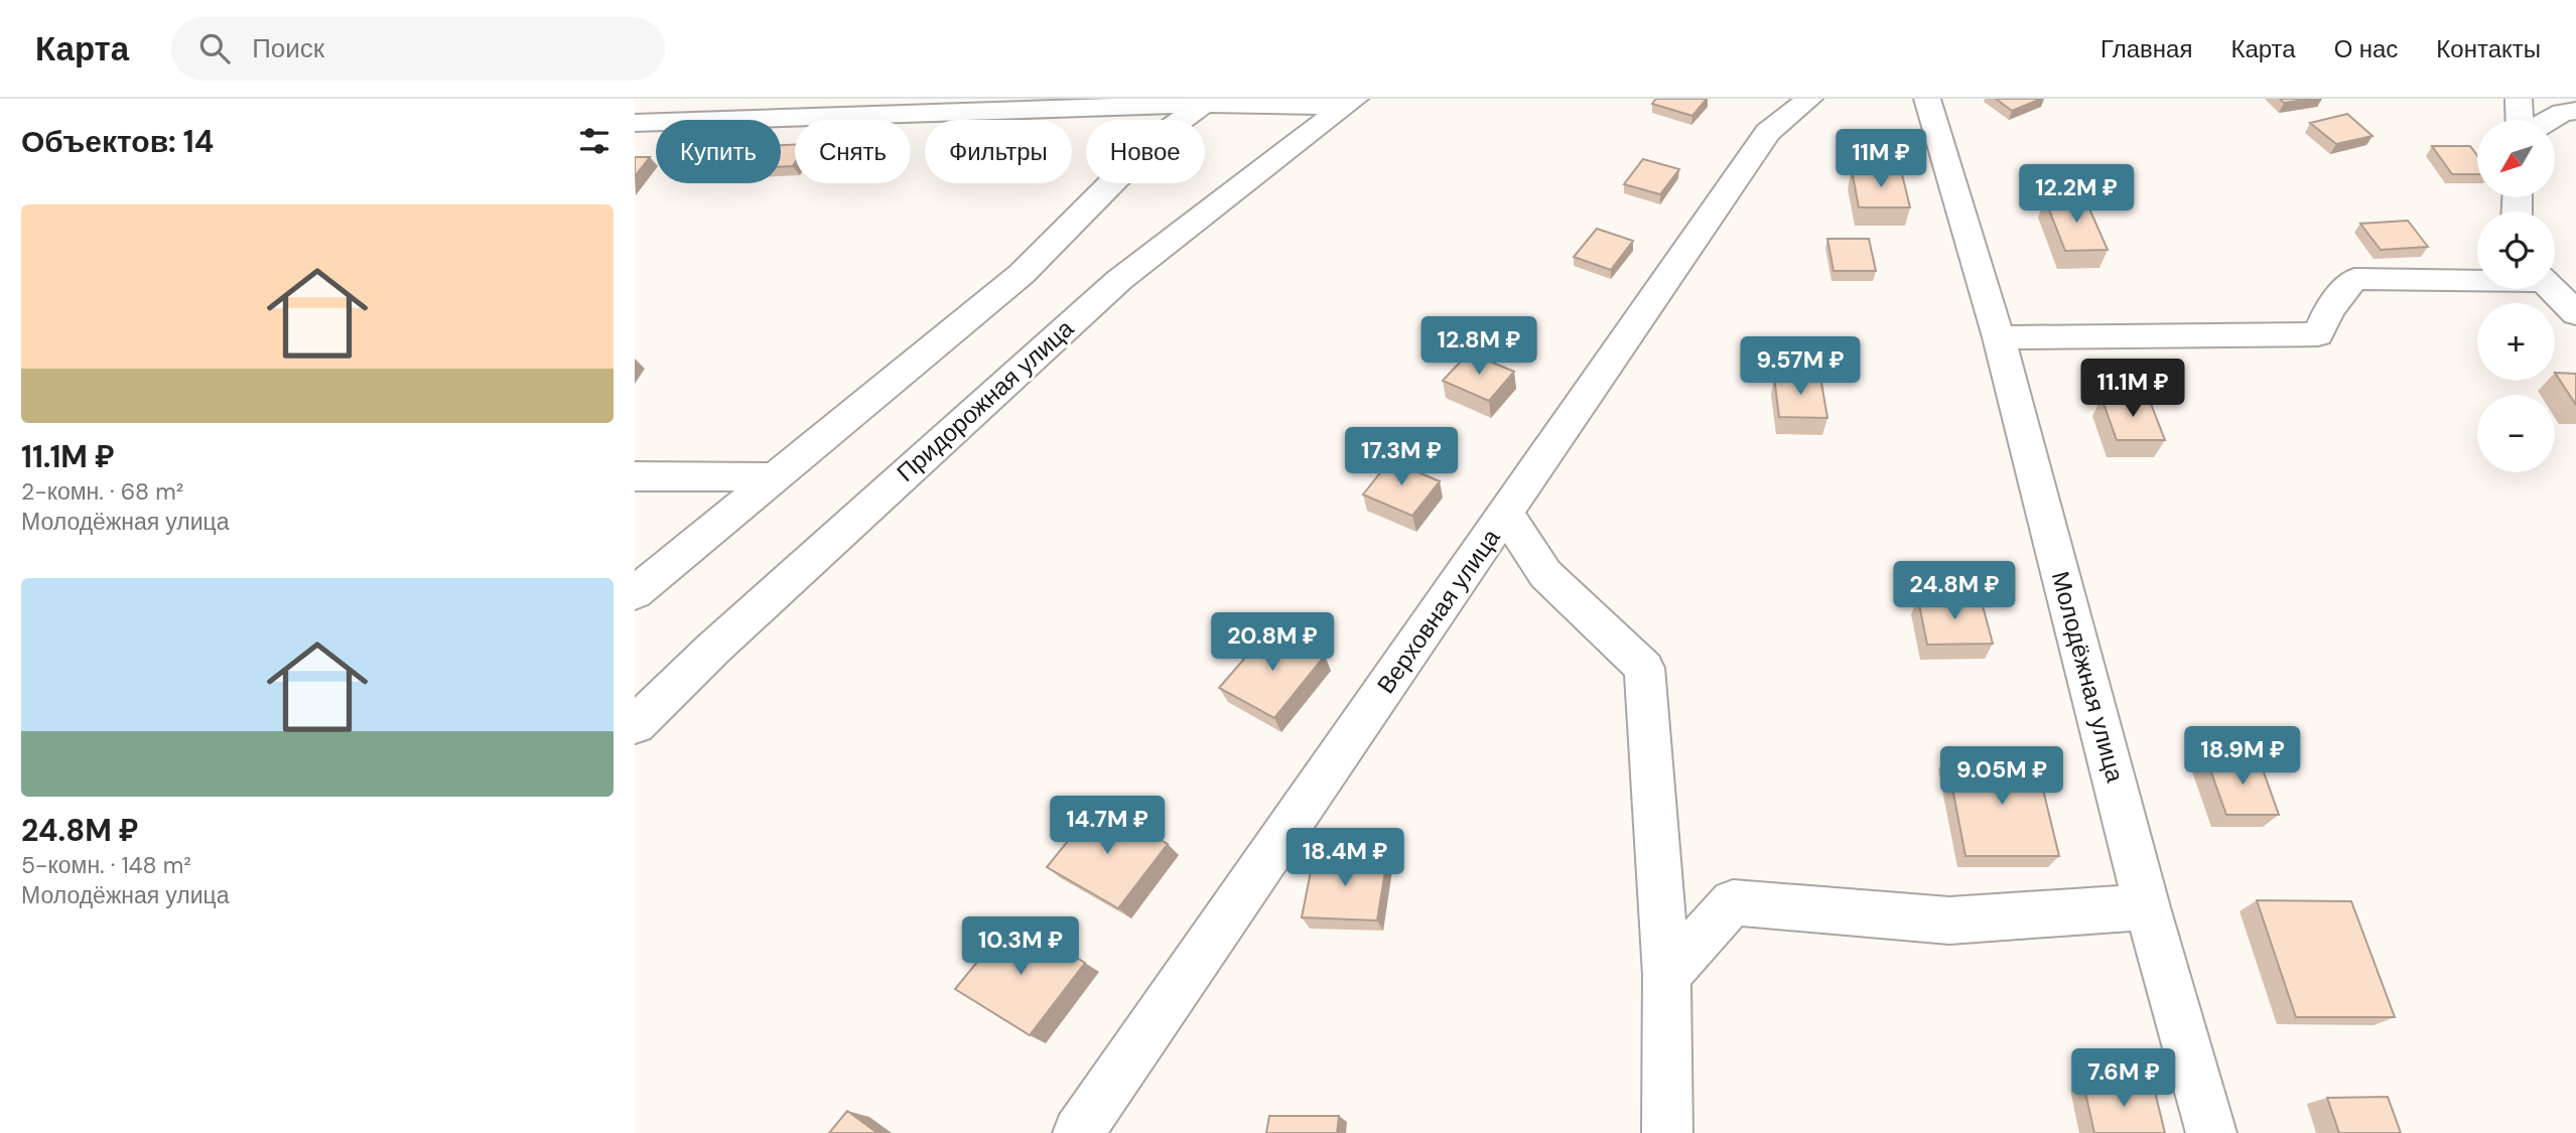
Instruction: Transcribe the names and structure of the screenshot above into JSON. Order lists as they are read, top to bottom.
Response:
{
  "streets": {
    "street": ["Придорожная улица", "Верховная улица", "Молодёжная улица"]
  },
  "north": "bottom left",
  "page": {
    "header": "Карта",
    "search": "Поиск",
    "nav": [
      "Главная",
      "Карта",
      "О нас",
      "Контакты"
    ],
    "heading": "Объектов: 14",
    "map_buttons": ["+", "−"],
    "chip": [
      "Купить",
      "Снять",
      "Фильтры",
      "Новое"
    ],
    "price": [
      "11M ₽",
      "12.2M ₽",
      "12.8M ₽",
      "9.57M ₽",
      "11.1M ₽",
      "17.3M ₽",
      "24.8M ₽",
      "20.8M ₽",
      "18.9M ₽",
      "9.05M ₽",
      "14.7M ₽",
      "18.4M ₽",
      "10.3M ₽",
      "7.6M ₽"
    ],
    "list": [
      {
        "name": "11.1M ₽",
        "note": "2-комн. · 68 m² · Молодёжная улица"
      },
      {
        "name": "24.8M ₽",
        "note": "5-комн. · 148 m² · Молодёжная улица"
      }
    ]
  }
}
